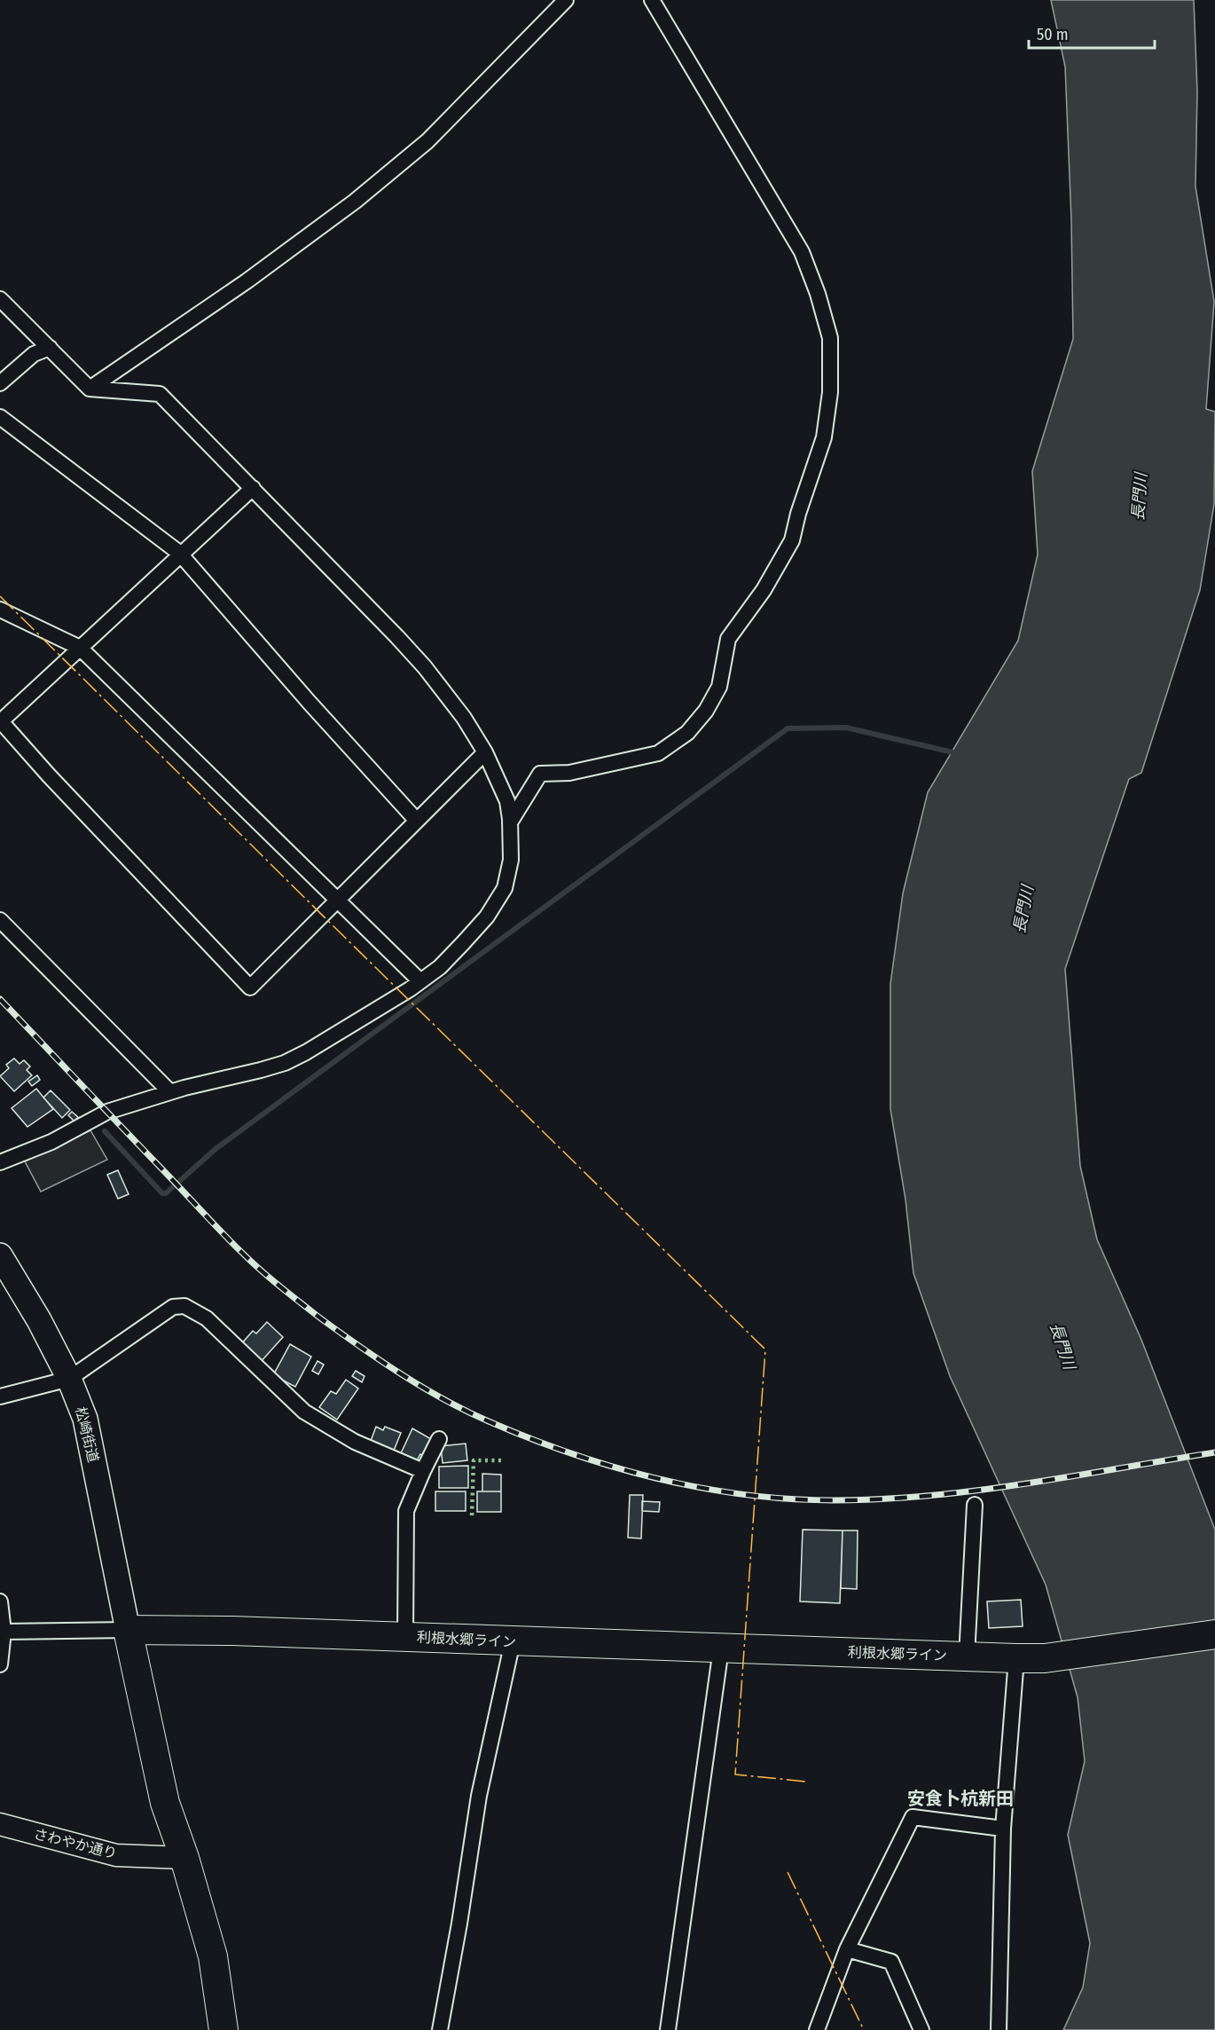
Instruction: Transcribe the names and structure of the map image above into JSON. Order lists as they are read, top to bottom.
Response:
{
  "streets": {
    "highway": ["利根水郷ライン"],
    "main road": ["松崎街道"],
    "street": ["さわやか通り"]
  },
  "crossings": [
    ["松崎街道", "利根水郷ライン"]
  ],
  "districts": ["安食卜杭新田"],
  "water": ["長門川"],
  "scale_bar": "50 m"
}
